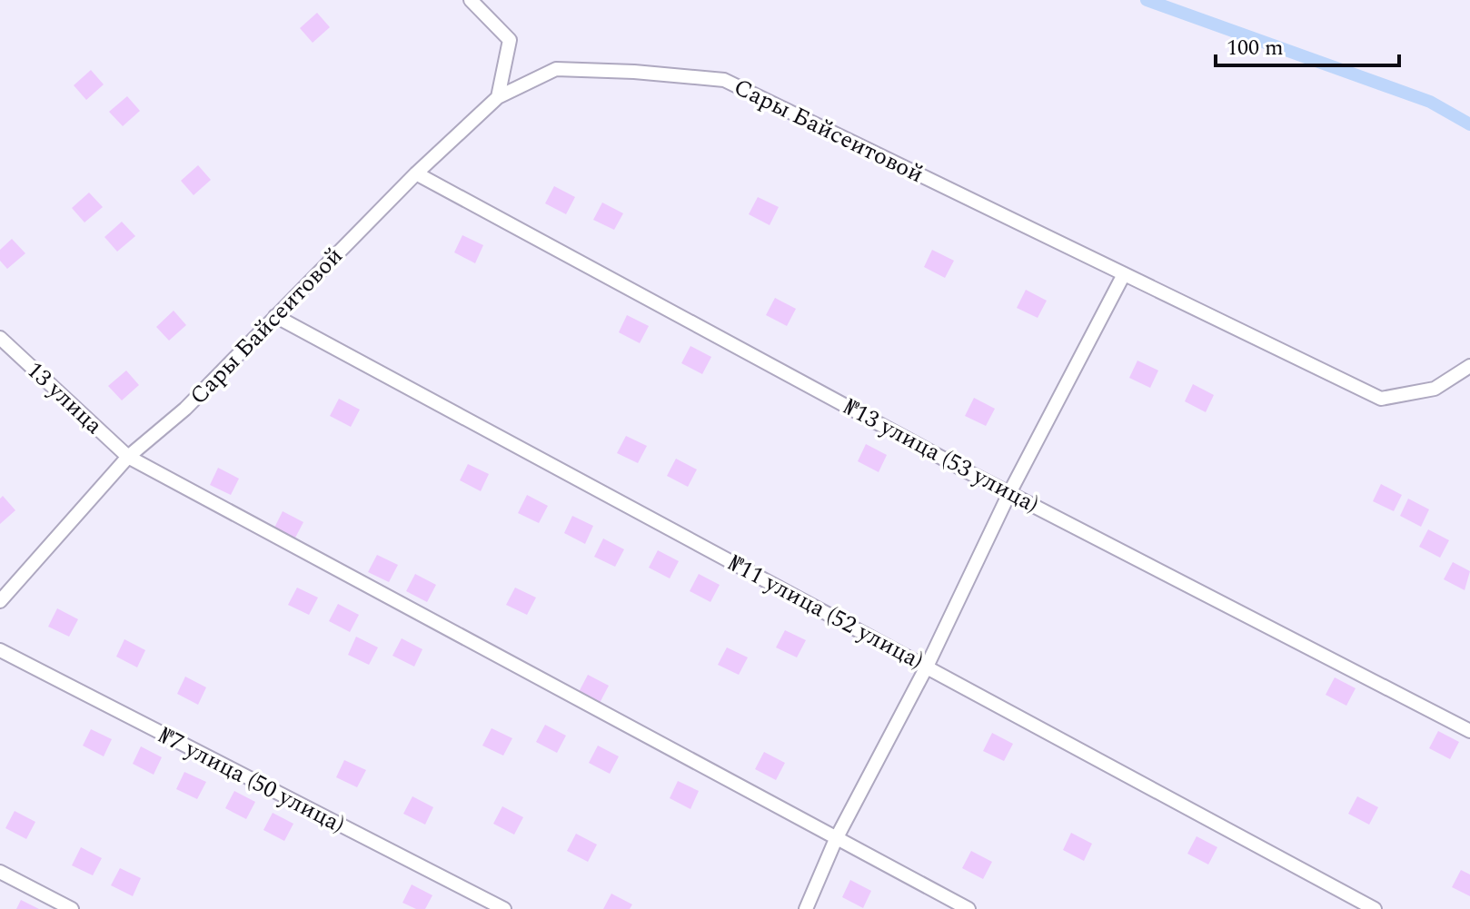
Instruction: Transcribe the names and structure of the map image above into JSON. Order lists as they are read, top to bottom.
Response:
{
  "streets": {
    "street": [
      "Сары Байсеитовой",
      "13 улица",
      "№13 улица (53 улица)",
      "№11 улица (52 улица)",
      "№7 улица (50 улица)"
    ]
  },
  "crossings": [
    ["Сары Байсеитовой", "13 улица"],
    ["Сары Байсеитовой", "№13 улица (53 улица)"],
    ["Сары Байсеитовой", "№11 улица (52 улица)"]
  ],
  "scale_bar": "100 m"
}
